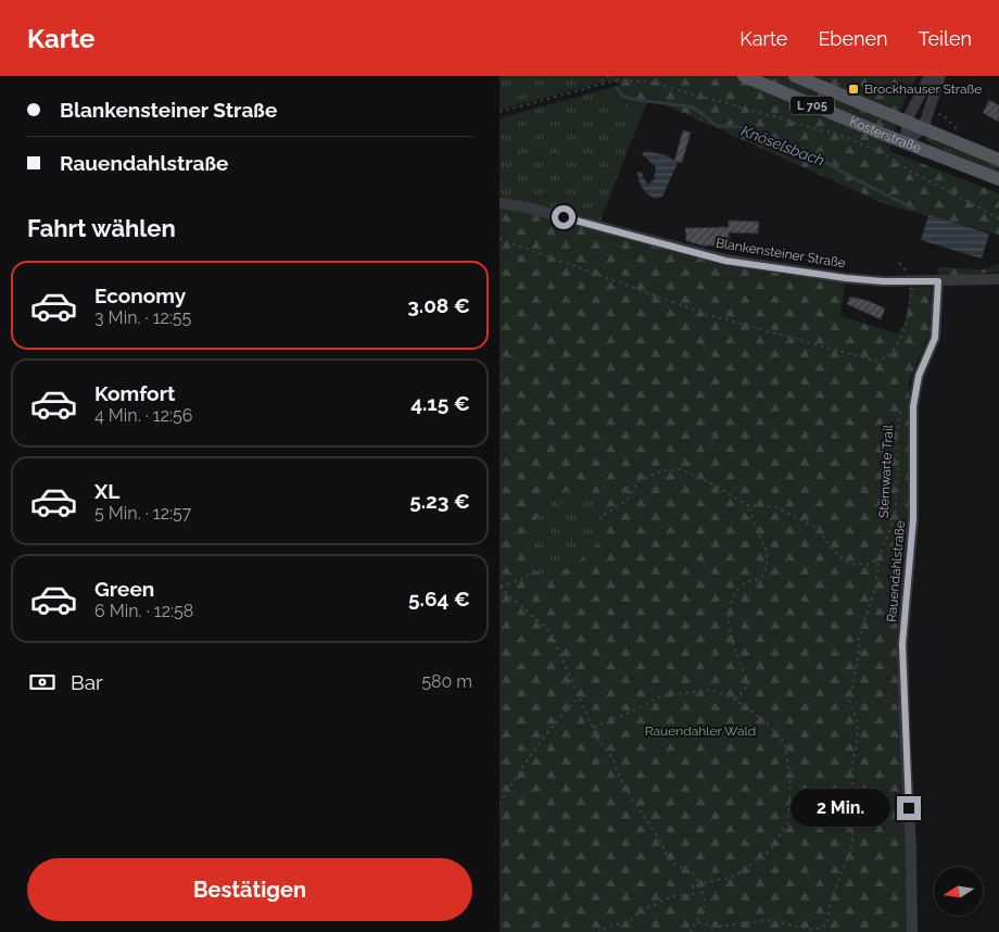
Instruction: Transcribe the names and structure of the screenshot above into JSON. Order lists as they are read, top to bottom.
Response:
{
  "streets": {
    "main road": ["L 705", "Kosterstraße"],
    "street": ["Blankensteiner Straße", "Rauendahlstraße"],
    "path": ["Sternwarte Trail"]
  },
  "crossings": [
    ["Blankensteiner Straße", "Rauendahlstraße"]
  ],
  "water": ["Knöselsbach"],
  "parks": ["Rauendahler Wald"],
  "places": {
    "transit": ["Brockhauser Straße"]
  },
  "north": "left",
  "page": {
    "header": "Karte",
    "nav": ["Karte", "Ebenen", "Teilen"],
    "banner": ["Blankensteiner Straße", "Rauendahlstraße"],
    "heading": "Fahrt wählen",
    "list": [
      {
        "name": "Economy",
        "note": "3 Min. · 12:55",
        "value": "3.08 €"
      },
      {
        "name": "Komfort",
        "note": "4 Min. · 12:56",
        "value": "4.15 €"
      },
      {
        "name": "XL",
        "note": "5 Min. · 12:57",
        "value": "5.23 €"
      },
      {
        "name": "Green",
        "note": "6 Min. · 12:58",
        "value": "5.64 €"
      }
    ],
    "pay": ["Bar", "580 m"],
    "bubble": "2 Min.",
    "buttons": "Bestätigen"
  }
}
